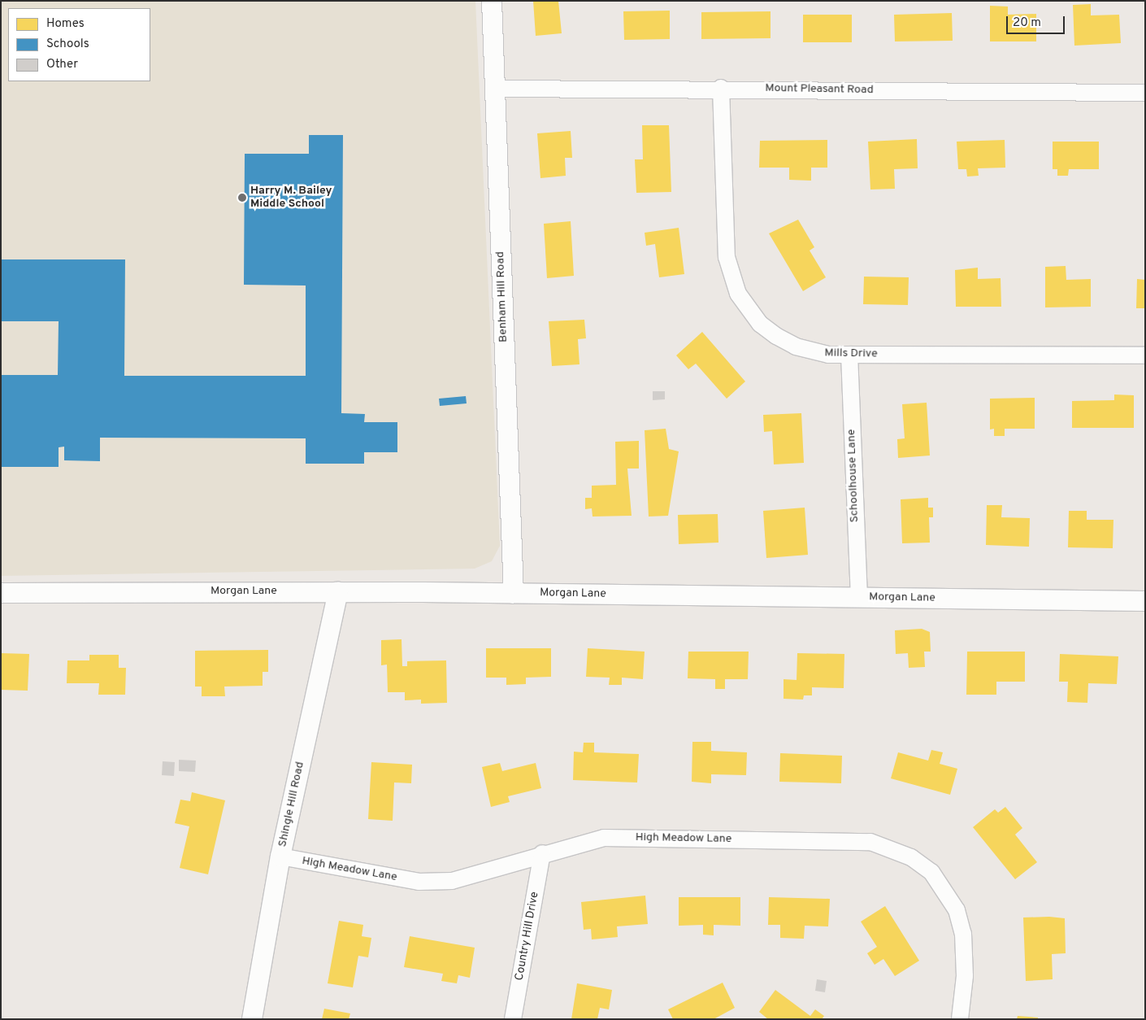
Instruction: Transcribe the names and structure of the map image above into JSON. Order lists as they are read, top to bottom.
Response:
{
  "streets": {
    "street": [
      "Mount Pleasant Road",
      "Benham Hill Road",
      "Mills Drive",
      "Schoolhouse Lane",
      "Morgan Lane",
      "Shingle Hill Road",
      "High Meadow Lane",
      "Country Hill Drive"
    ]
  },
  "crossings": [
    ["Mount Pleasant Road", "Benham Hill Road"],
    ["Mount Pleasant Road", "Mills Drive"],
    ["Benham Hill Road", "Morgan Lane"],
    ["Mills Drive", "Schoolhouse Lane"],
    ["Schoolhouse Lane", "Morgan Lane"],
    ["Morgan Lane", "Shingle Hill Road"],
    ["Shingle Hill Road", "High Meadow Lane"],
    ["High Meadow Lane", "Country Hill Drive"]
  ],
  "places": ["Harry M. Bailey Middle School"],
  "legend": ["Homes", "Schools", "Other"],
  "scale_bar": "20 m"
}
